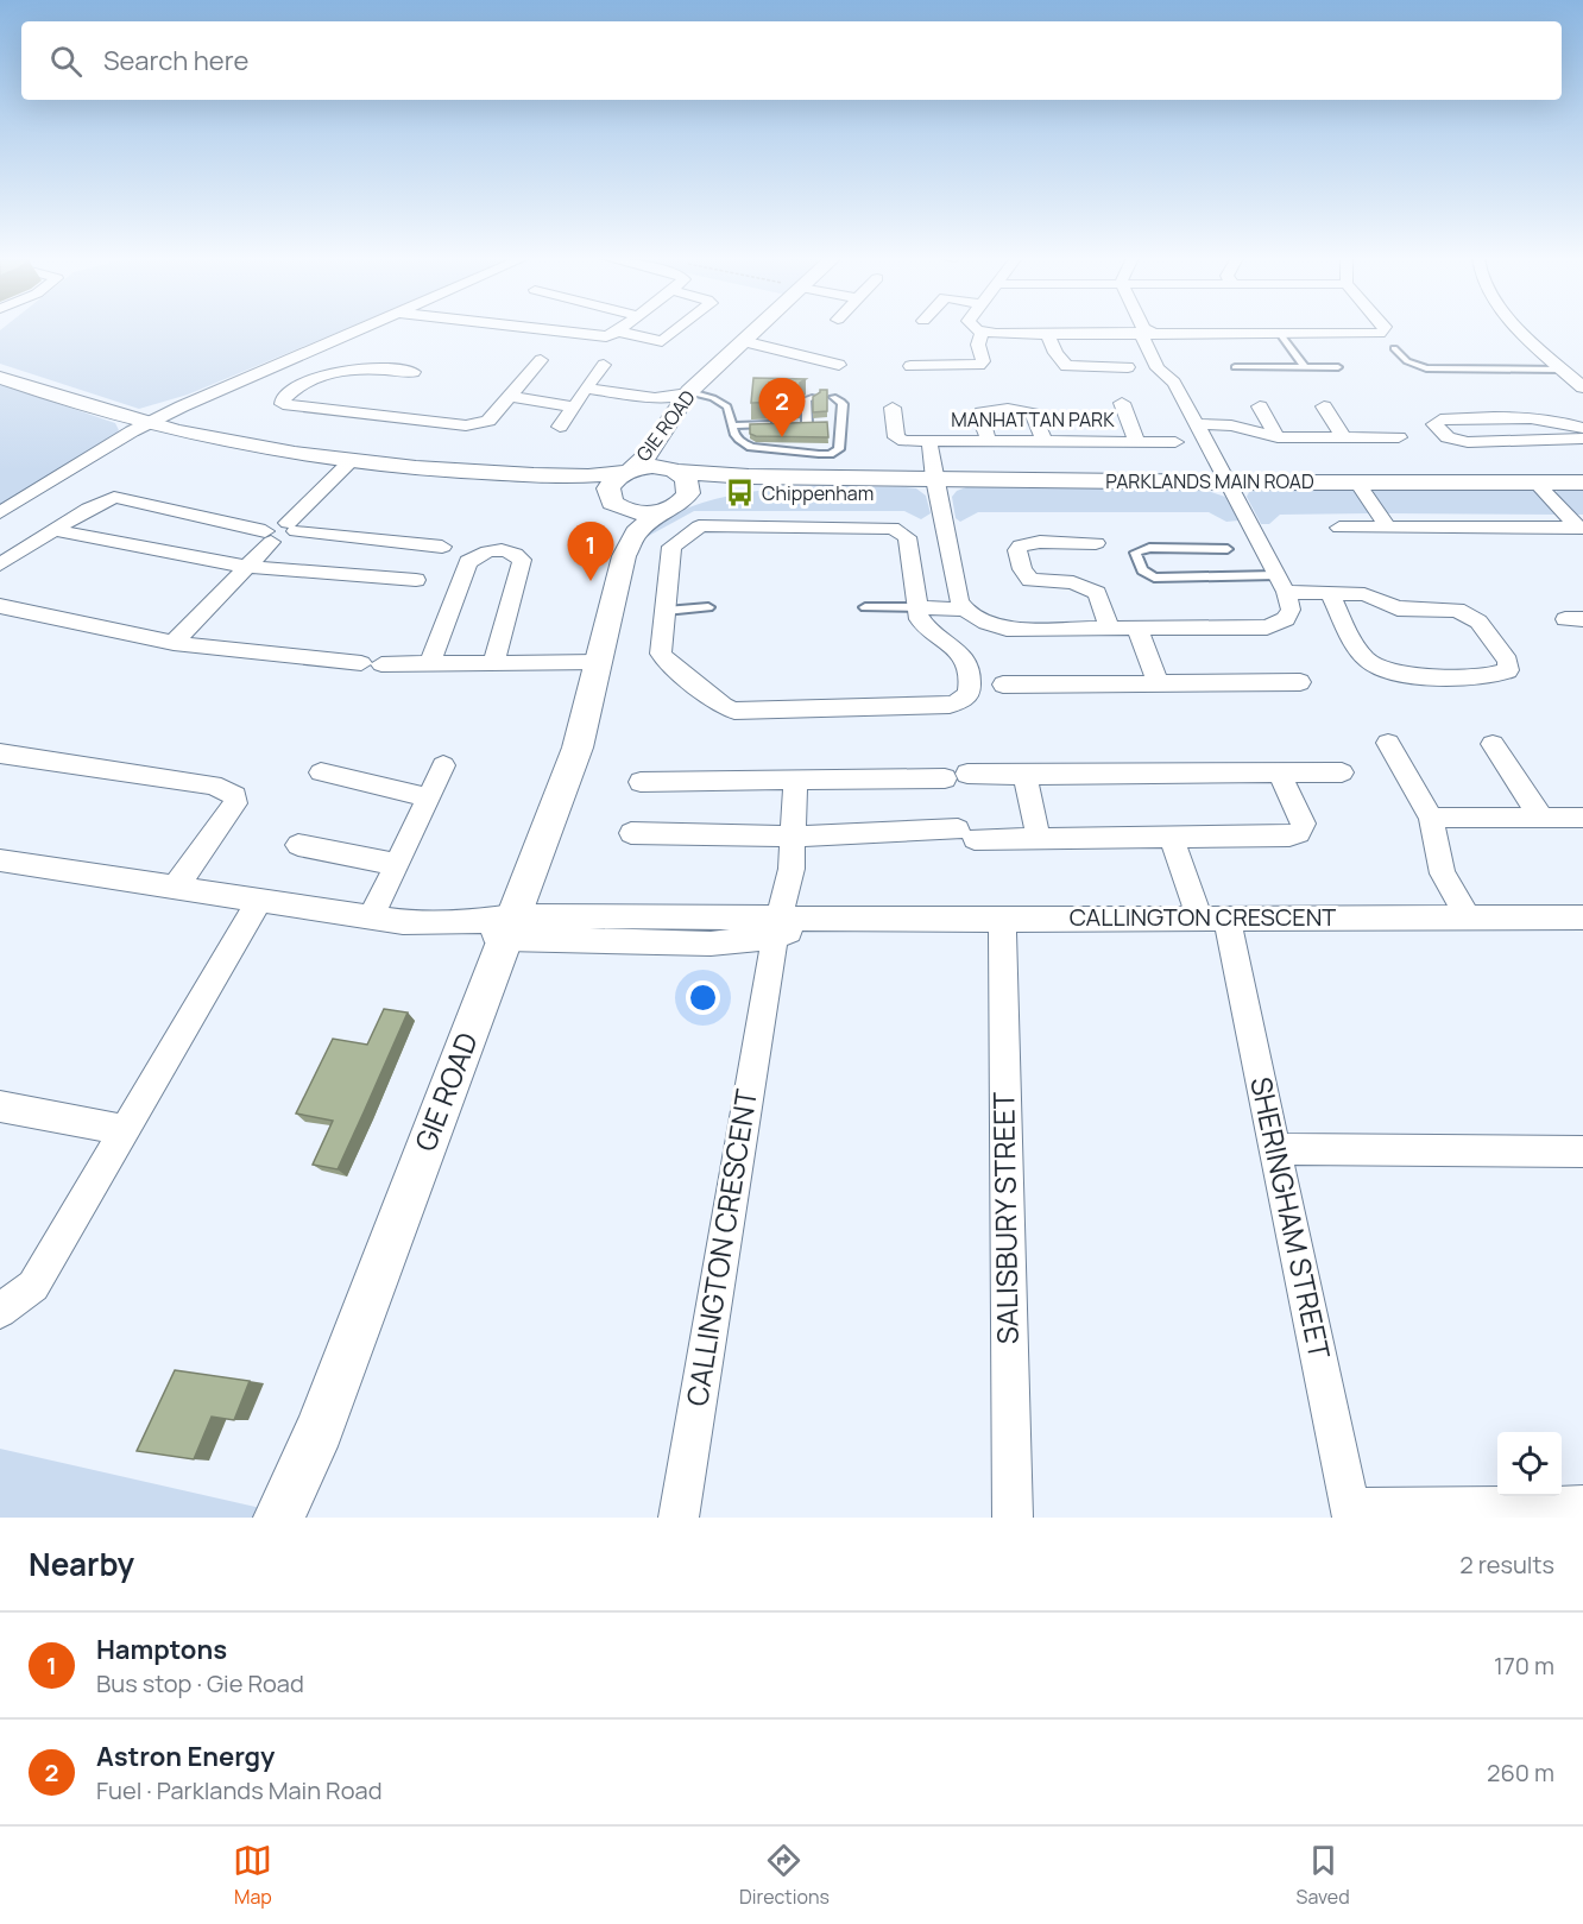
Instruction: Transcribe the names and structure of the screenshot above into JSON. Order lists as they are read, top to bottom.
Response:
{
  "streets": {
    "street": [
      "MANHATTAN PARK",
      "GIE ROAD",
      "PARKLANDS MAIN ROAD",
      "CALLINGTON CRESCENT",
      "SALISBURY STREET",
      "SHERINGHAM STREET"
    ]
  },
  "crossings": [
    ["MANHATTAN PARK", "PARKLANDS MAIN ROAD"],
    ["GIE ROAD", "PARKLANDS MAIN ROAD"],
    ["GIE ROAD", "CALLINGTON CRESCENT"],
    ["CALLINGTON CRESCENT", "SALISBURY STREET"],
    ["CALLINGTON CRESCENT", "SHERINGHAM STREET"]
  ],
  "places": {
    "bus stop": ["Chippenham"]
  },
  "page": {
    "search": "Search here",
    "pins": ["2", "1"],
    "heading": ["Nearby", "2 results"],
    "list": [
      {
        "mark": "1",
        "name": "Hamptons",
        "note": "Bus stop · Gie Road",
        "value": "170 m"
      },
      {
        "mark": "2",
        "name": "Astron Energy",
        "note": "Fuel · Parklands Main Road",
        "value": "260 m"
      }
    ],
    "nav": ["Map", "Directions", "Saved"]
  }
}
